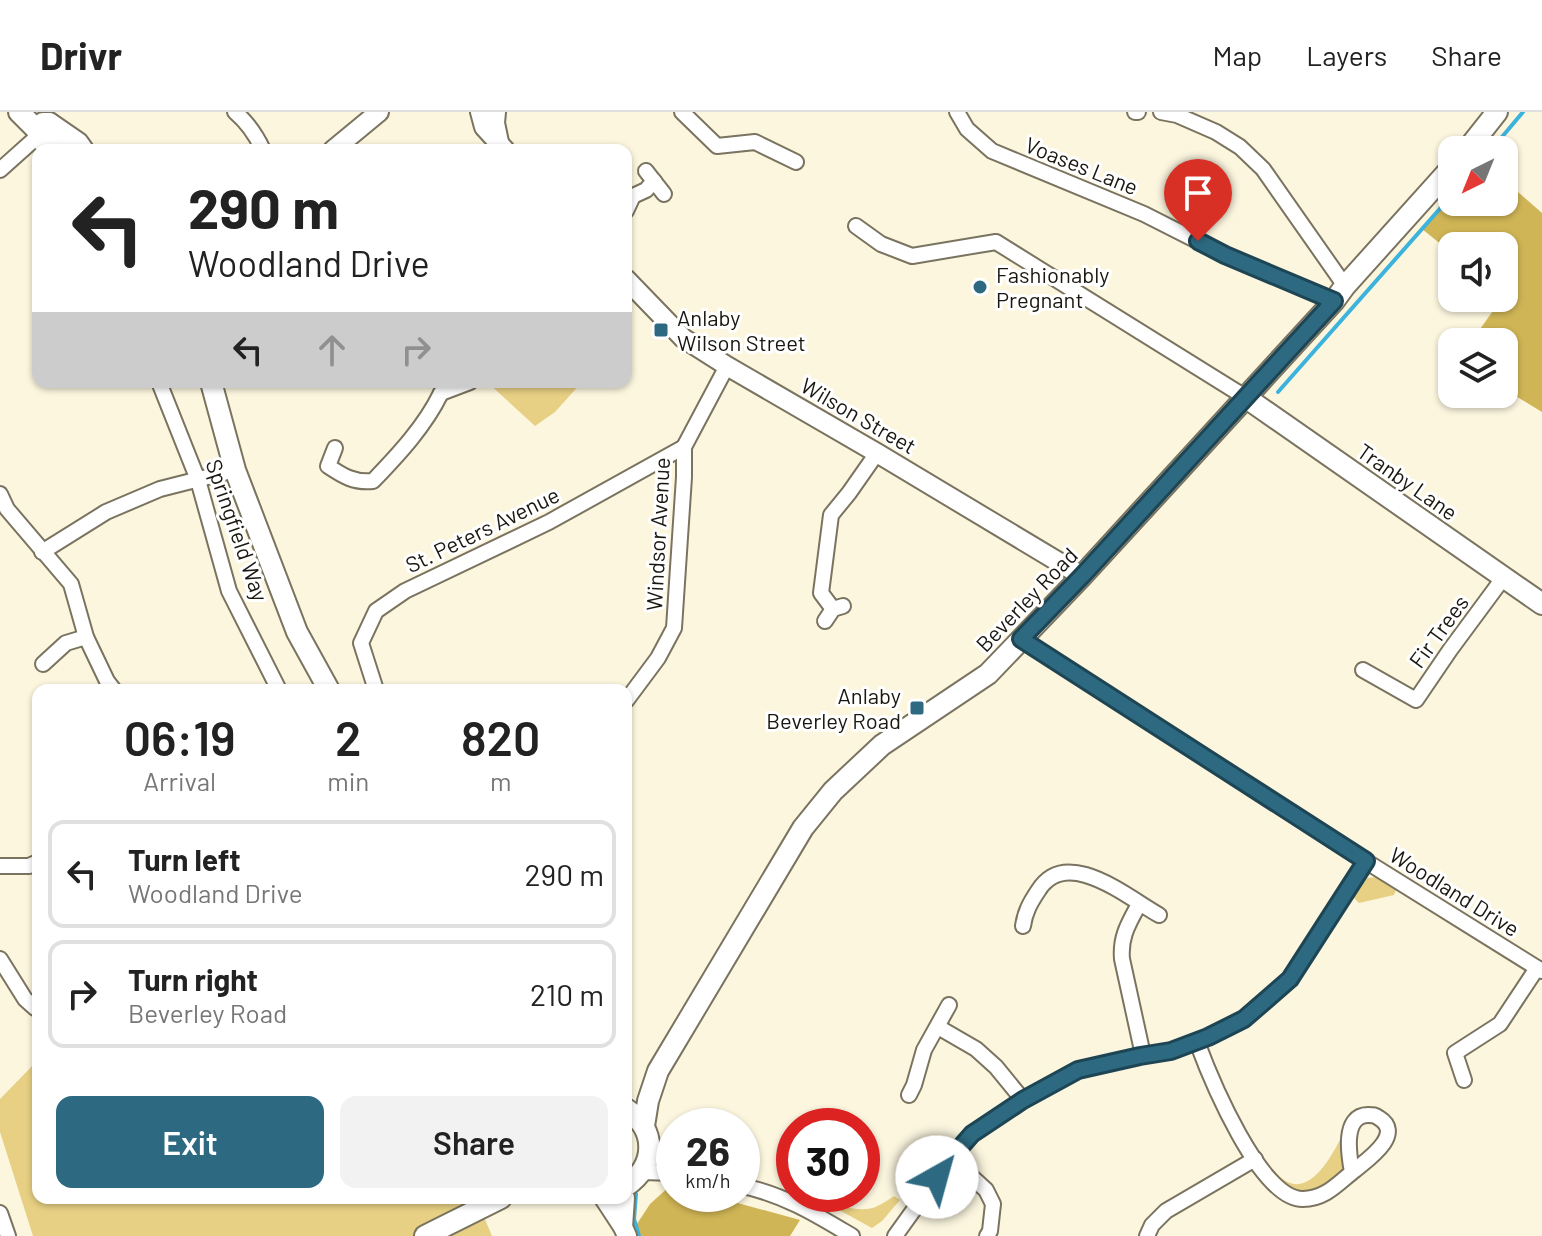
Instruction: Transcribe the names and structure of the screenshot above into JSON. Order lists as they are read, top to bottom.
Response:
{
  "streets": {
    "main road": ["Tranby Lane", "Springfield Way", "Beverley Road"],
    "street": [
      "Voases Lane",
      "Wilson Street",
      "St. Peters Avenue",
      "Windsor Avenue",
      "Fir Trees",
      "Woodland Drive"
    ]
  },
  "crossings": [
    ["Voases Lane", "Beverley Road"],
    ["Wilson Street", "Windsor Avenue"],
    ["Wilson Street", "Beverley Road"],
    ["Tranby Lane", "Beverley Road"],
    ["Tranby Lane", "Fir Trees"],
    ["St. Peters Avenue", "Windsor Avenue"],
    ["Beverley Road", "Woodland Drive"]
  ],
  "places": {
    "other": ["Fashionably Pregnant"],
    "transit": ["Anlaby Wilson Street", "Anlaby Beverley Road"]
  },
  "north": "bottom left",
  "page": {
    "header": "Drivr",
    "nav": ["Map", "Layers", "Share"],
    "turn": ["290 m", "Woodland Drive"],
    "eta": [
      "06:19",
      "Arrival",
      "2",
      "min",
      "820",
      "m"
    ],
    "list": [
      {
        "name": "Turn left",
        "note": "Woodland Drive",
        "value": "290 m"
      },
      {
        "name": "Turn right",
        "note": "Beverley Road",
        "value": "210 m"
      }
    ],
    "buttons": ["Exit", "Share"],
    "speed": "26 km/h",
    "limit": "30"
  }
}
